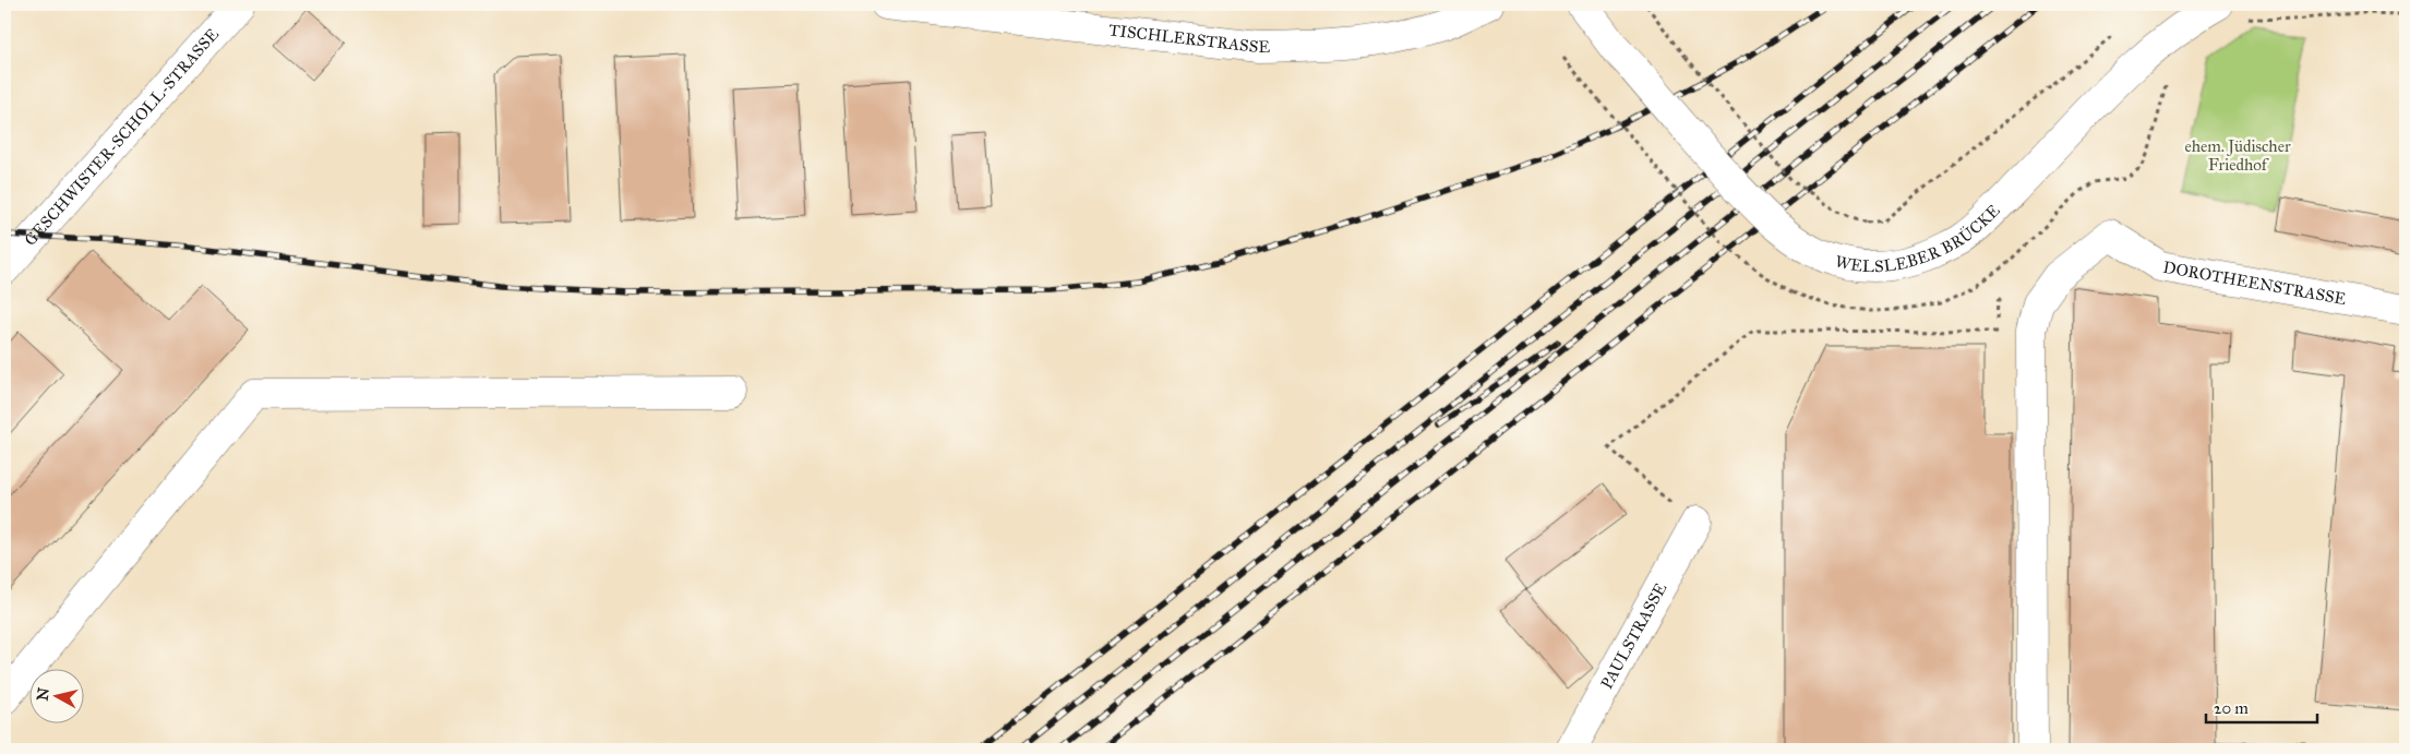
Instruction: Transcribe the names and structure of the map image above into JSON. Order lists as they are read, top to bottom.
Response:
{
  "streets": {
    "street": [
      "TISCHLERSTRASSE",
      "GESCHWISTER-SCHOLL-STRASSE",
      "WELSLEBER BRÜCKE",
      "DOROTHEENSTRASSE",
      "PAULSTRASSE"
    ]
  },
  "parks": ["ehem. Jüdischer Friedhof"],
  "scale_bar": "20 m",
  "north": "left"
}
